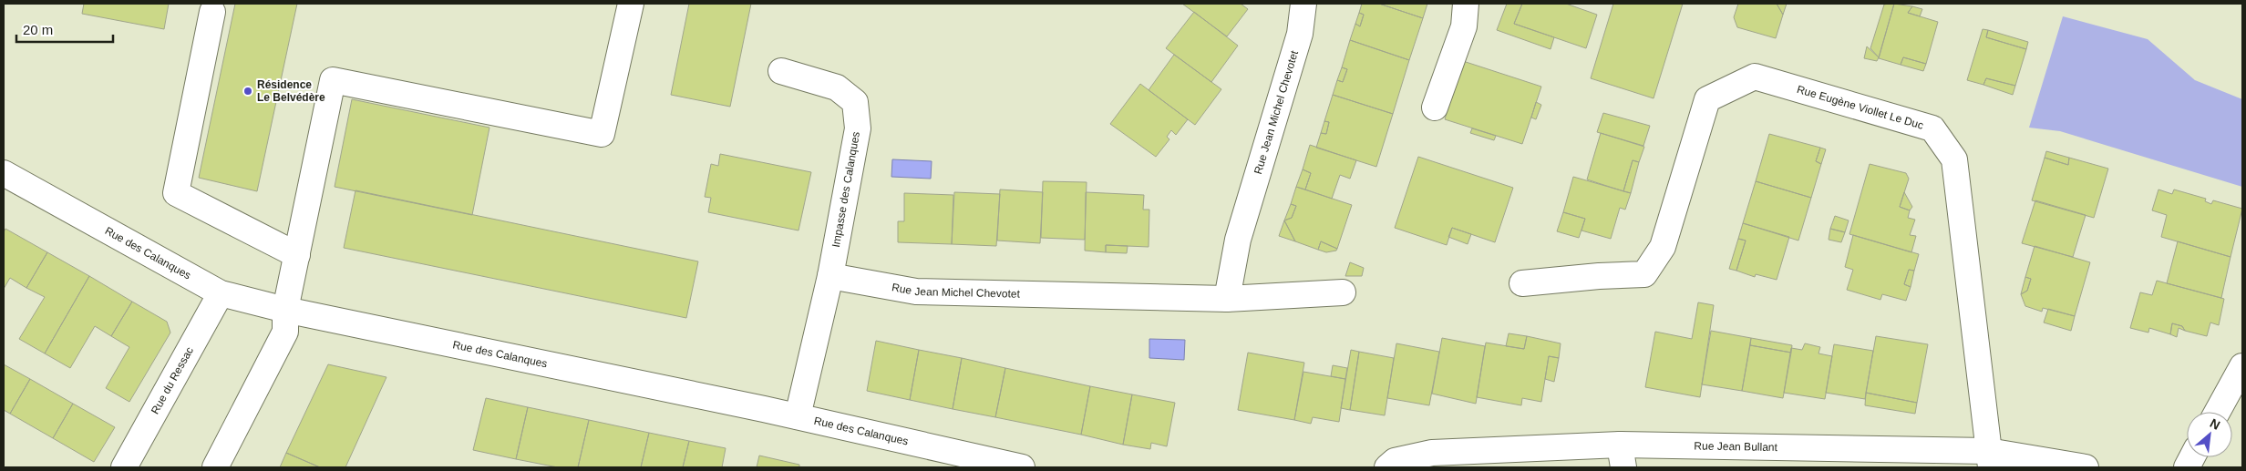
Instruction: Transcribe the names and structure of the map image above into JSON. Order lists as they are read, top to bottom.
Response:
{
  "streets": {
    "street": [
      "Rue Eugène Viollet Le Duc",
      "Rue Jean Michel Chevotet",
      "Impasse des Calanques",
      "Rue des Calanques",
      "Rue du Ressac",
      "Rue Jean Bullant"
    ]
  },
  "crossings": [
    ["Rue Eugène Viollet Le Duc", "Rue Jean Bullant"],
    ["Rue Jean Michel Chevotet", "Impasse des Calanques"],
    ["Rue des Calanques", "Rue du Ressac"]
  ],
  "places": ["Résidence Le Belvédère"],
  "scale_bar": "20 m",
  "north": "top right"
}
